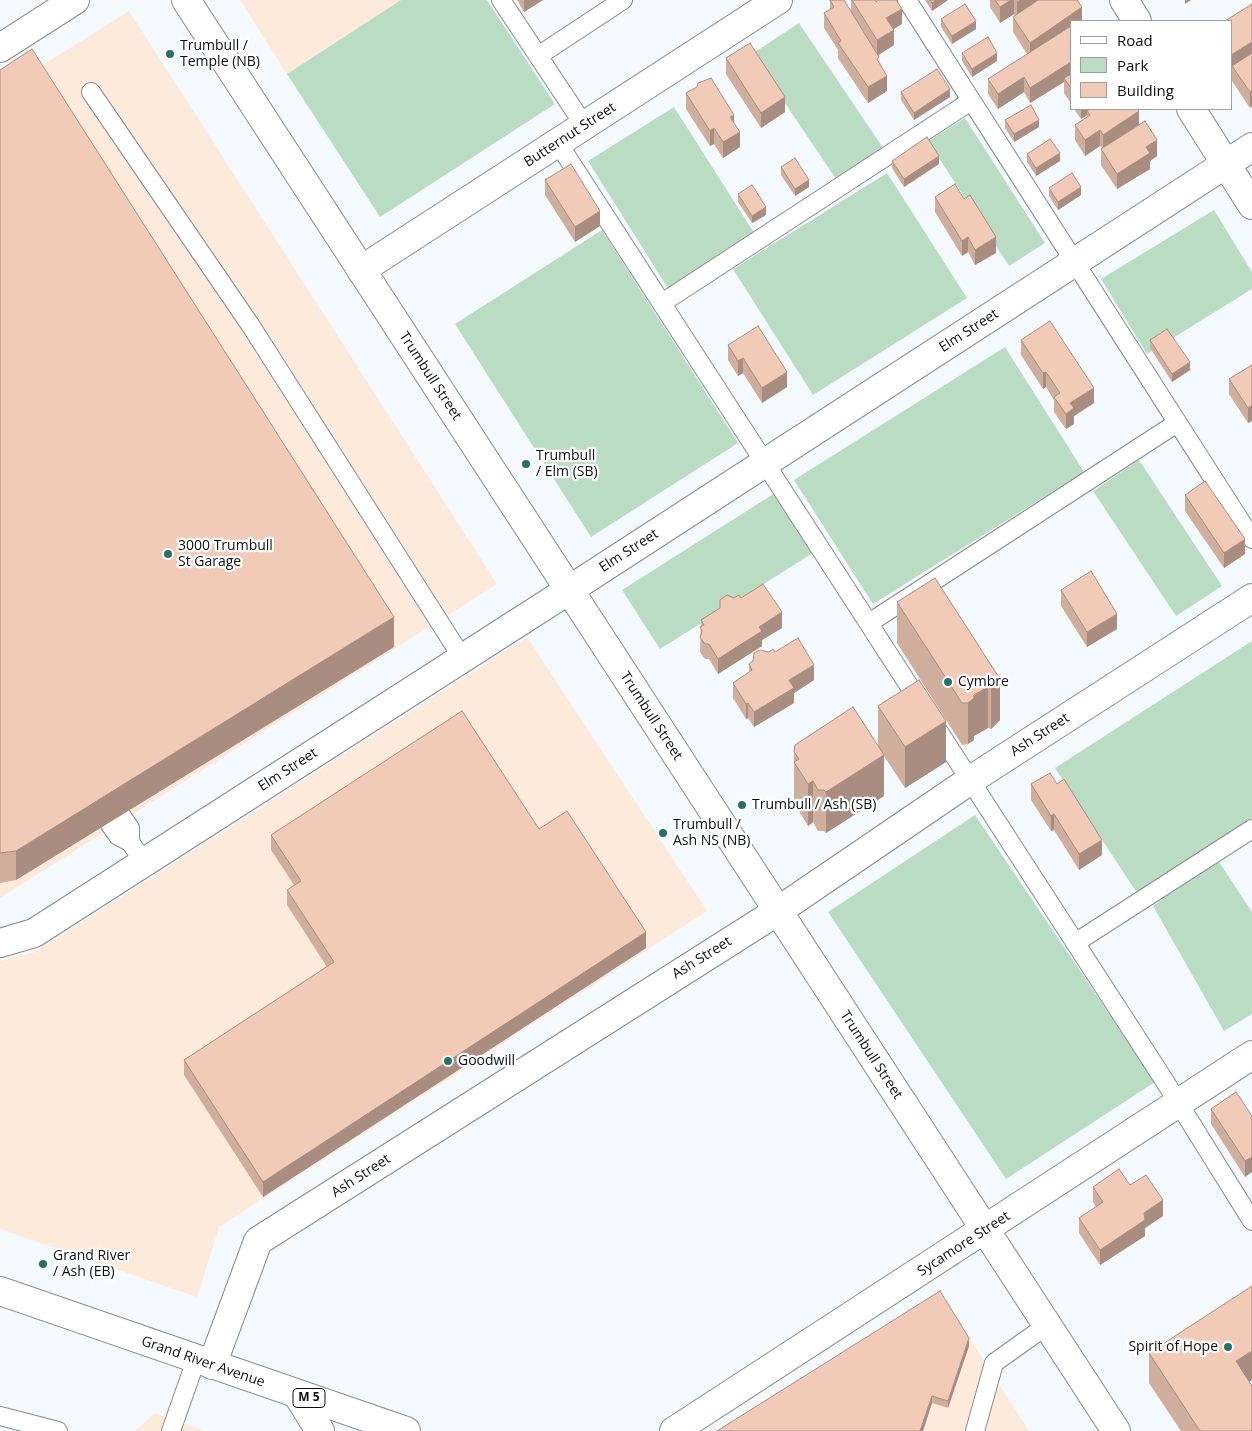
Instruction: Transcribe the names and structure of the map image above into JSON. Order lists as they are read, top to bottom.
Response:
{
  "streets": {
    "street": [
      "Butternut Street",
      "Elm Street",
      "Trumbull Street",
      "Ash Street",
      "Sycamore Street",
      "Grand River Avenue",
      "M 5"
    ]
  },
  "crossings": [
    ["Butternut Street", "Trumbull Street"],
    ["Elm Street", "Trumbull Street"],
    ["Trumbull Street", "Ash Street"],
    ["Trumbull Street", "Sycamore Street"],
    ["Ash Street", "Grand River Avenue"]
  ],
  "places": [
    "Trumbull / Temple (NB)",
    "Trumbull / Elm (SB)",
    "3000 Trumbull St Garage",
    "Cymbre",
    "Trumbull / Ash (SB)",
    "Trumbull / Ash NS (NB)",
    "Goodwill",
    "Grand River / Ash (EB)",
    "Spirit of Hope"
  ],
  "legend": ["Road", "Park", "Building"]
}
